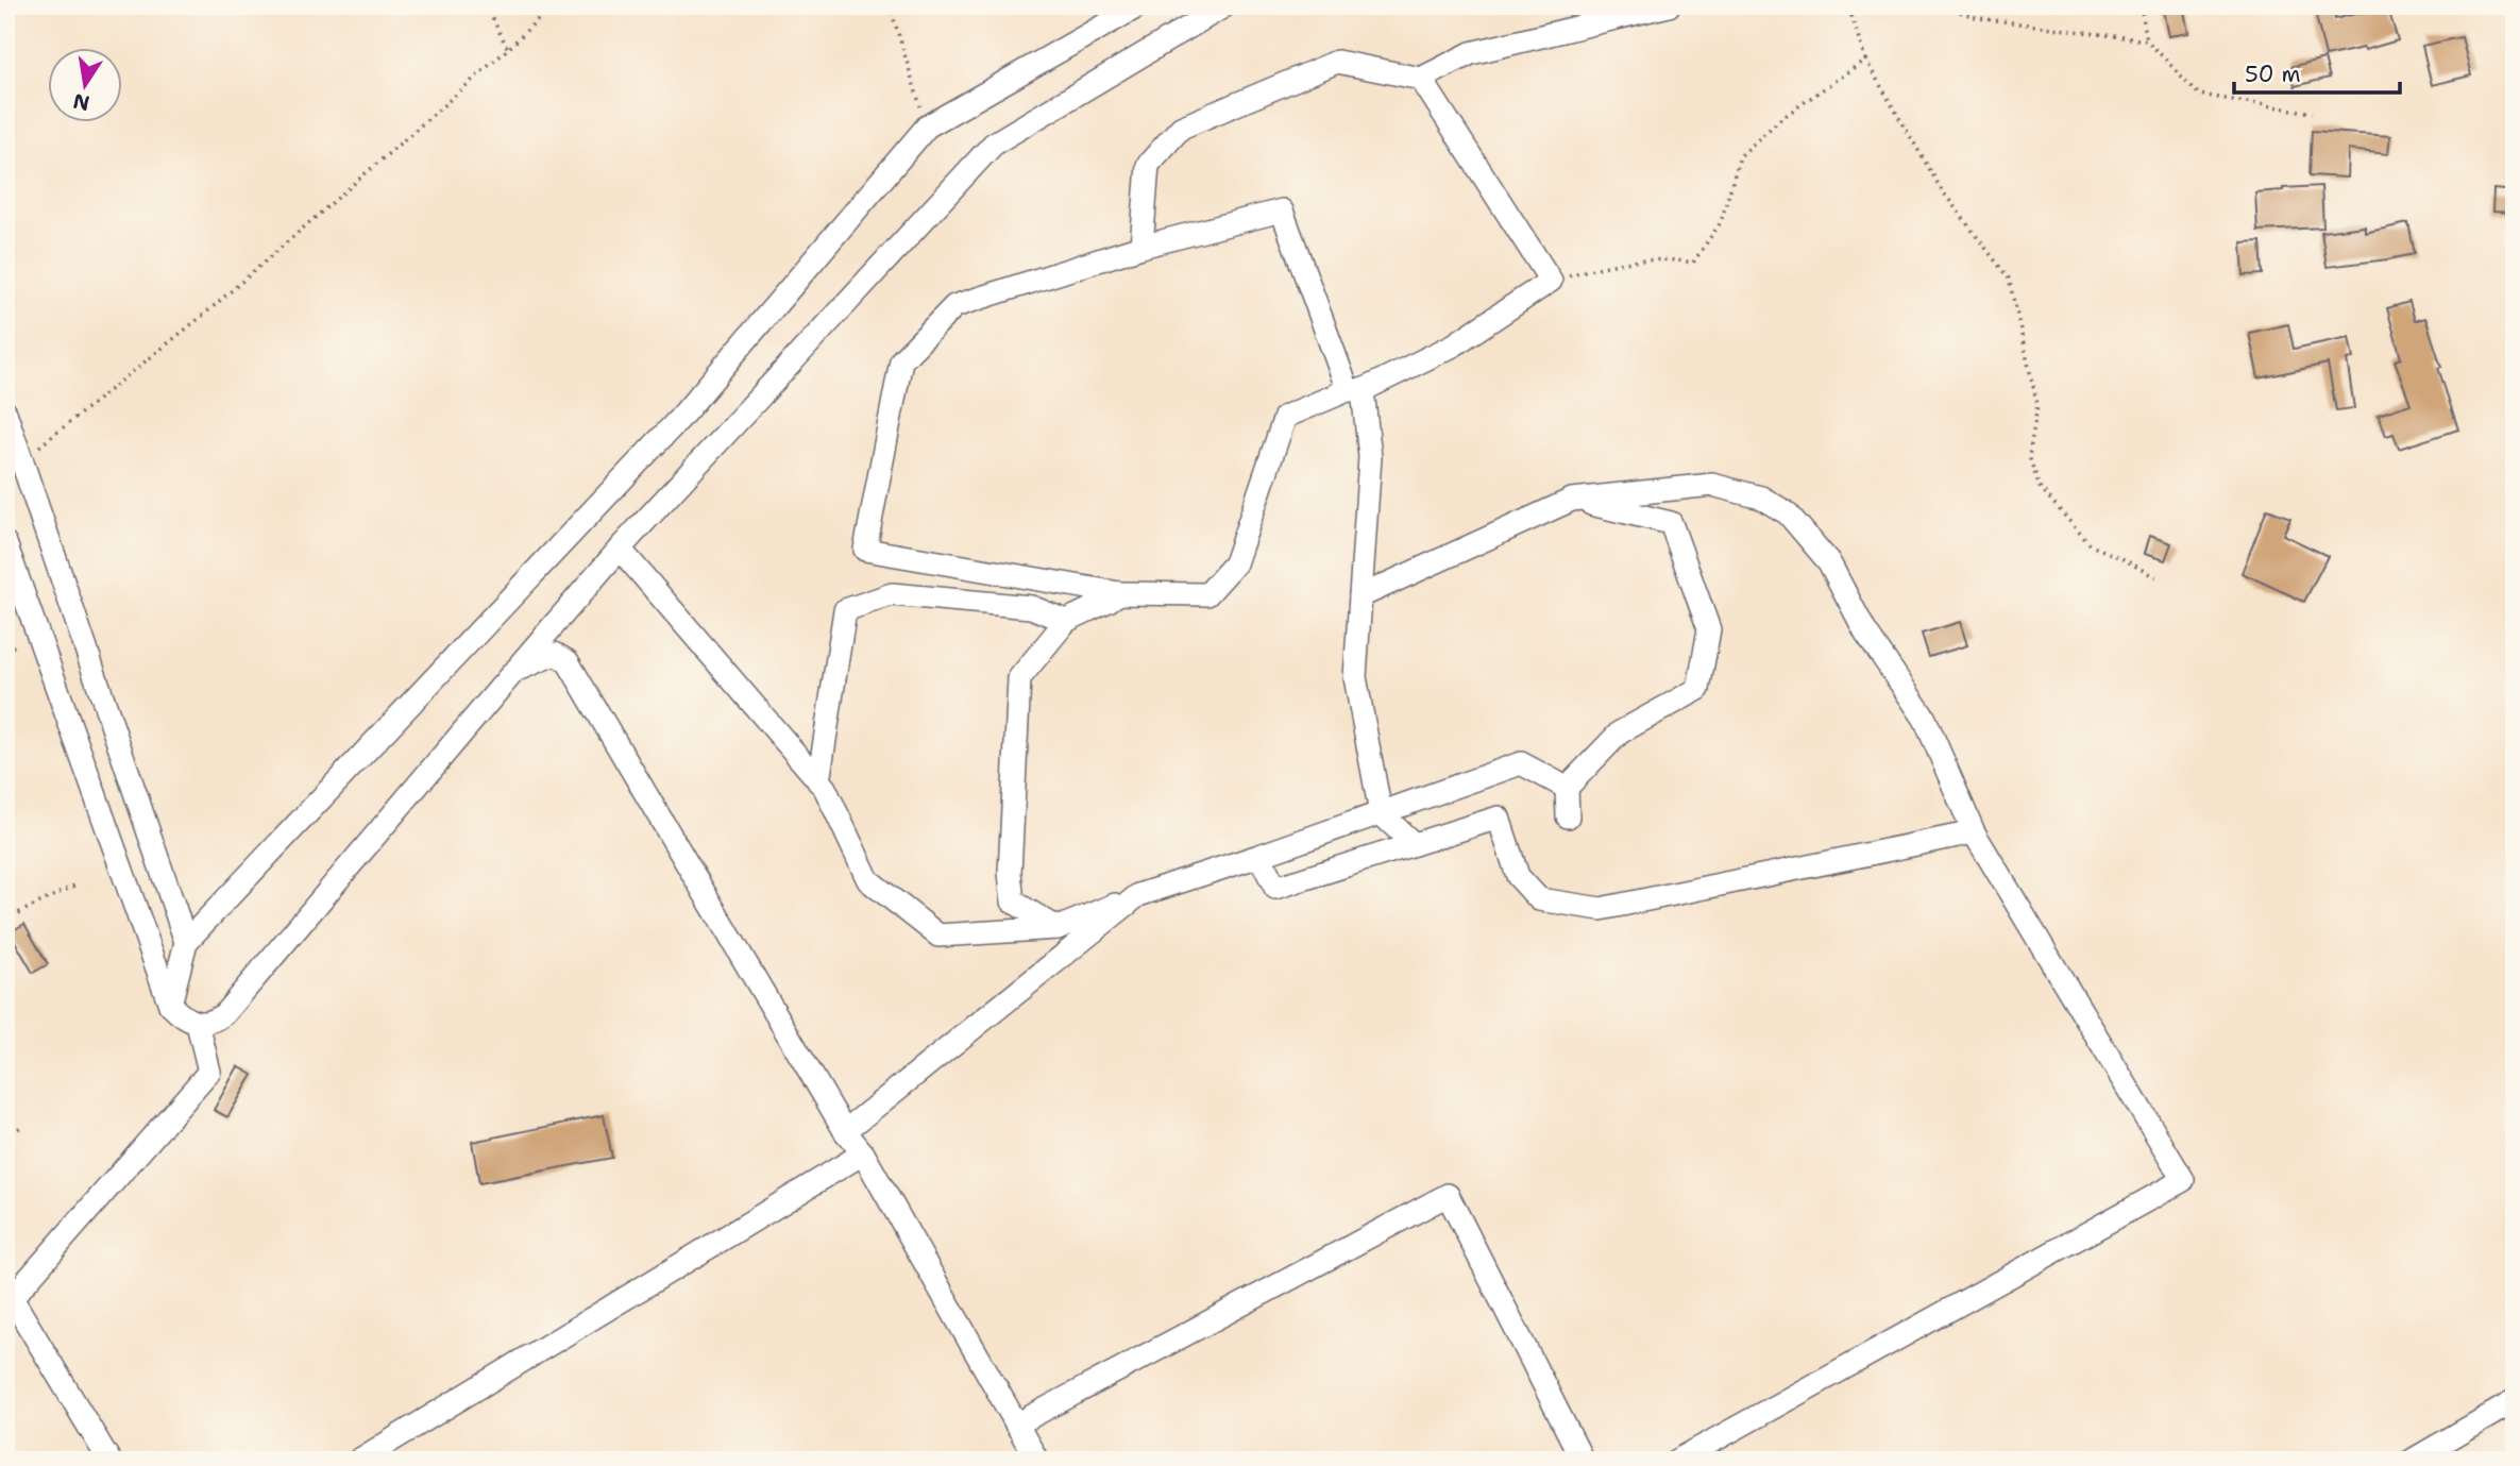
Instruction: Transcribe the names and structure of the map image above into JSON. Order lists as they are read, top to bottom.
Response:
{
  "scale_bar": "50 m",
  "north": "bottom"
}
